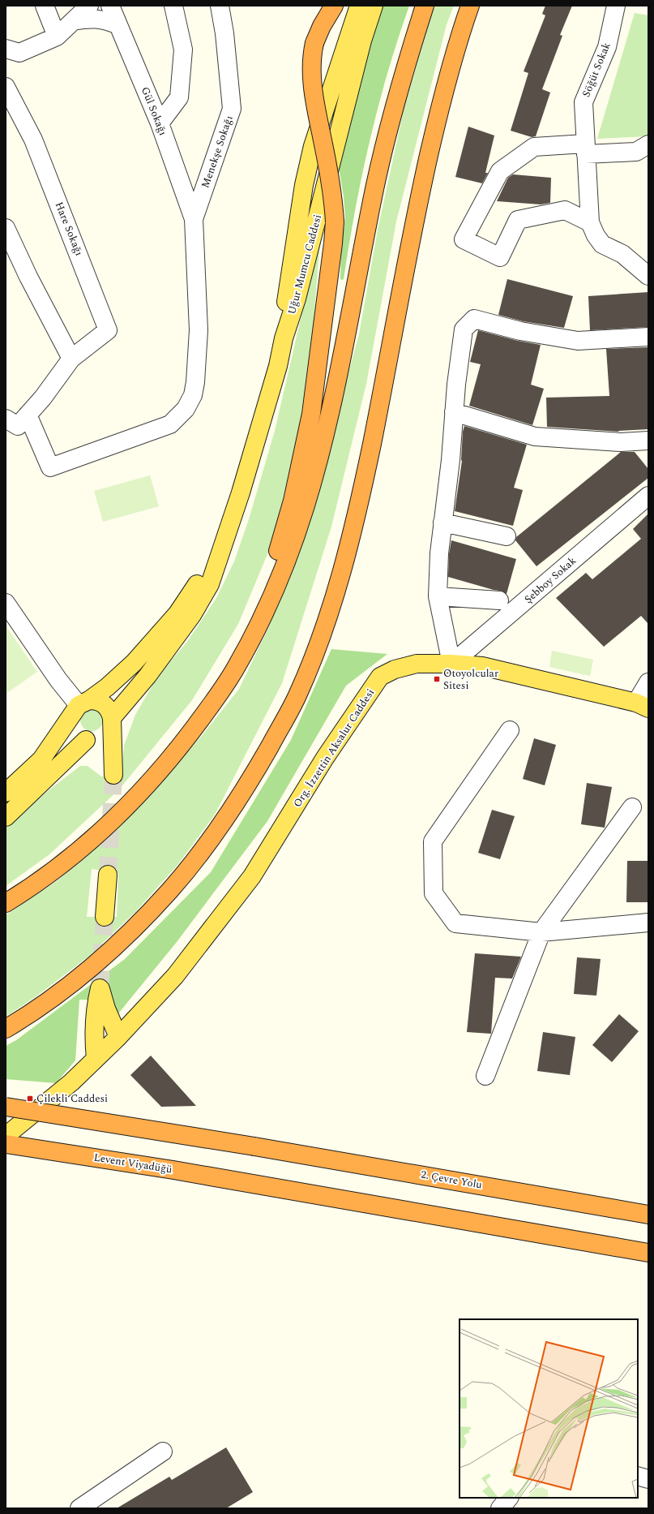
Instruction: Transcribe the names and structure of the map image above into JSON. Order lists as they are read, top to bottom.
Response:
{
  "streets": {
    "highway": ["Levent Viyadüğü", "2. Çevre Yolu"],
    "main road": ["Uğur Mumcu Caddesi", "Org. İzzettin Aksalur Caddesi"],
    "street": [
      "Söğüt Sokak",
      "Gül Sokağı",
      "Menekşe Sokağı",
      "Hare Sokağı",
      "Şebboy Sokak"
    ]
  },
  "crossings": [
    ["Gül Sokağı", "Menekşe Sokağı"],
    ["Şebboy Sokak", "Org. İzzettin Aksalur Caddesi"]
  ],
  "places": {
    "transit": ["Otoyolcular Sitesi", "Çilekli Caddesi"]
  }
}
